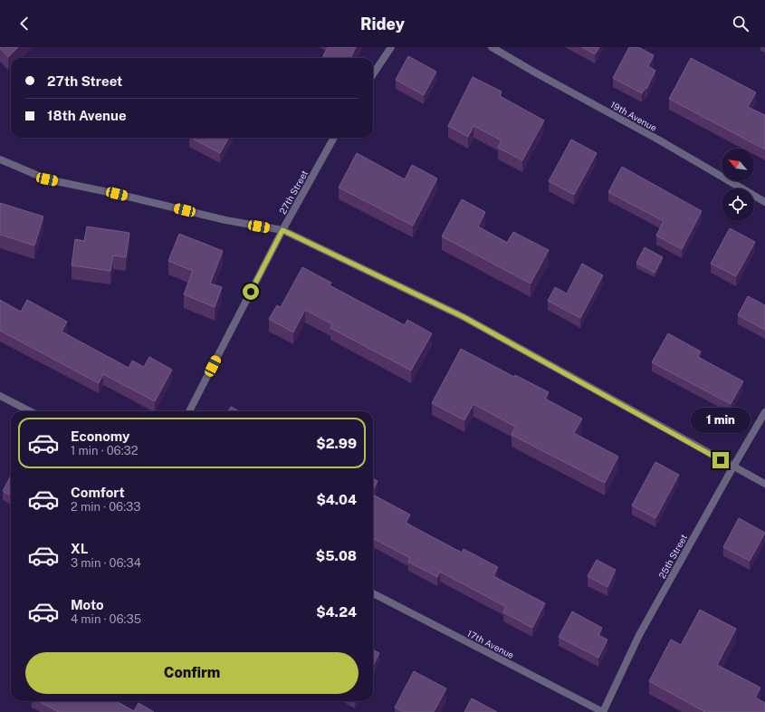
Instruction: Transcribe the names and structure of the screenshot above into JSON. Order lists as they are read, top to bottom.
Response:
{
  "streets": {
    "street": [
      "19th Avenue",
      "27th Street",
      "25th Street",
      "17th Avenue"
    ]
  },
  "crossings": [
    ["25th Street", "17th Avenue"]
  ],
  "north": "top left",
  "page": {
    "header": "Ridey",
    "banner": ["27th Street", "18th Avenue"],
    "bubble": "1 min",
    "list": [
      {
        "name": "Economy",
        "note": "1 min · 06:32",
        "value": "$2.99"
      },
      {
        "name": "Comfort",
        "note": "2 min · 06:33",
        "value": "$4.04"
      },
      {
        "name": "XL",
        "note": "3 min · 06:34",
        "value": "$5.08"
      },
      {
        "name": "Moto",
        "note": "4 min · 06:35",
        "value": "$4.24"
      }
    ],
    "buttons": "Confirm"
  }
}
